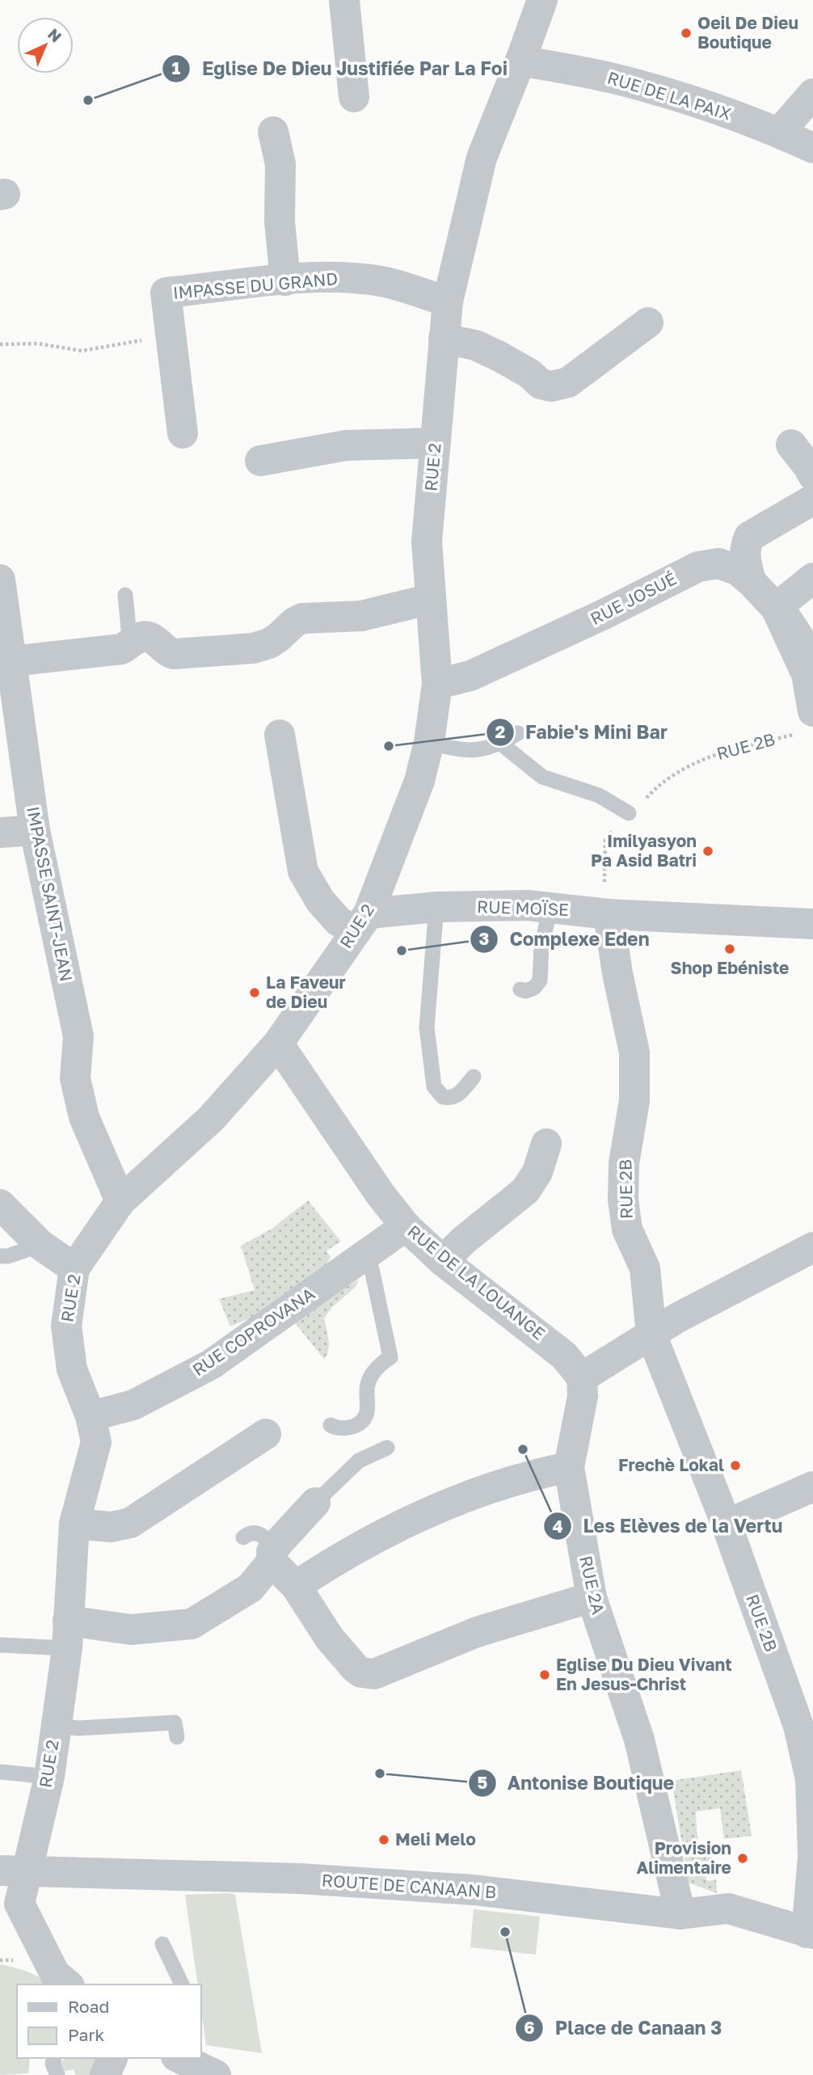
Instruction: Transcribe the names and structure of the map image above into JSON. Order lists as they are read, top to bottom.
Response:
{
  "streets": {
    "street": [
      "RUE DE LA PAIX",
      "IMPASSE DU GRAND",
      "RUE 2",
      "RUE JOSUÉ",
      "RUE 2B",
      "IMPASSE SAINT-JEAN",
      "RUE MOÏSE",
      "RUE DE LA LOUANGE",
      "RUE COPROVANA",
      "RUE 2A",
      "ROUTE DE CANAAN B"
    ]
  },
  "crossings": [
    ["RUE DE LA PAIX", "RUE 2"],
    ["IMPASSE DU GRAND", "RUE 2"],
    ["RUE 2", "RUE JOSUÉ"],
    ["RUE 2", "IMPASSE SAINT-JEAN"],
    ["RUE 2", "RUE MOÏSE"],
    ["RUE 2", "RUE DE LA LOUANGE"],
    ["RUE 2", "RUE COPROVANA"],
    ["RUE 2", "ROUTE DE CANAAN B"],
    ["RUE JOSUÉ", "RUE 2B"],
    ["RUE 2B", "RUE MOÏSE"],
    ["RUE 2B", "ROUTE DE CANAAN B"],
    ["RUE DE LA LOUANGE", "RUE COPROVANA"],
    ["RUE DE LA LOUANGE", "RUE 2A"],
    ["RUE 2A", "ROUTE DE CANAAN B"]
  ],
  "places": [
    "Oeil De Dieu Boutique",
    "Eglise De Dieu Justifiée Par La Foi",
    "Fabie's Mini Bar",
    "Imilyasyon Pa Asid Batri",
    "Shop Ebéniste",
    "Complexe Eden",
    "La Faveur de Dieu",
    "Les Elèves de la Vertu",
    "Frechè Lokal",
    "Eglise Du Dieu Vivant En Jesus-Christ",
    "Antonise Boutique",
    "Meli Melo",
    "Provision Alimentaire",
    "Place de Canaan 3"
  ],
  "legend": ["Road", "Park"],
  "north": "top right"
}
